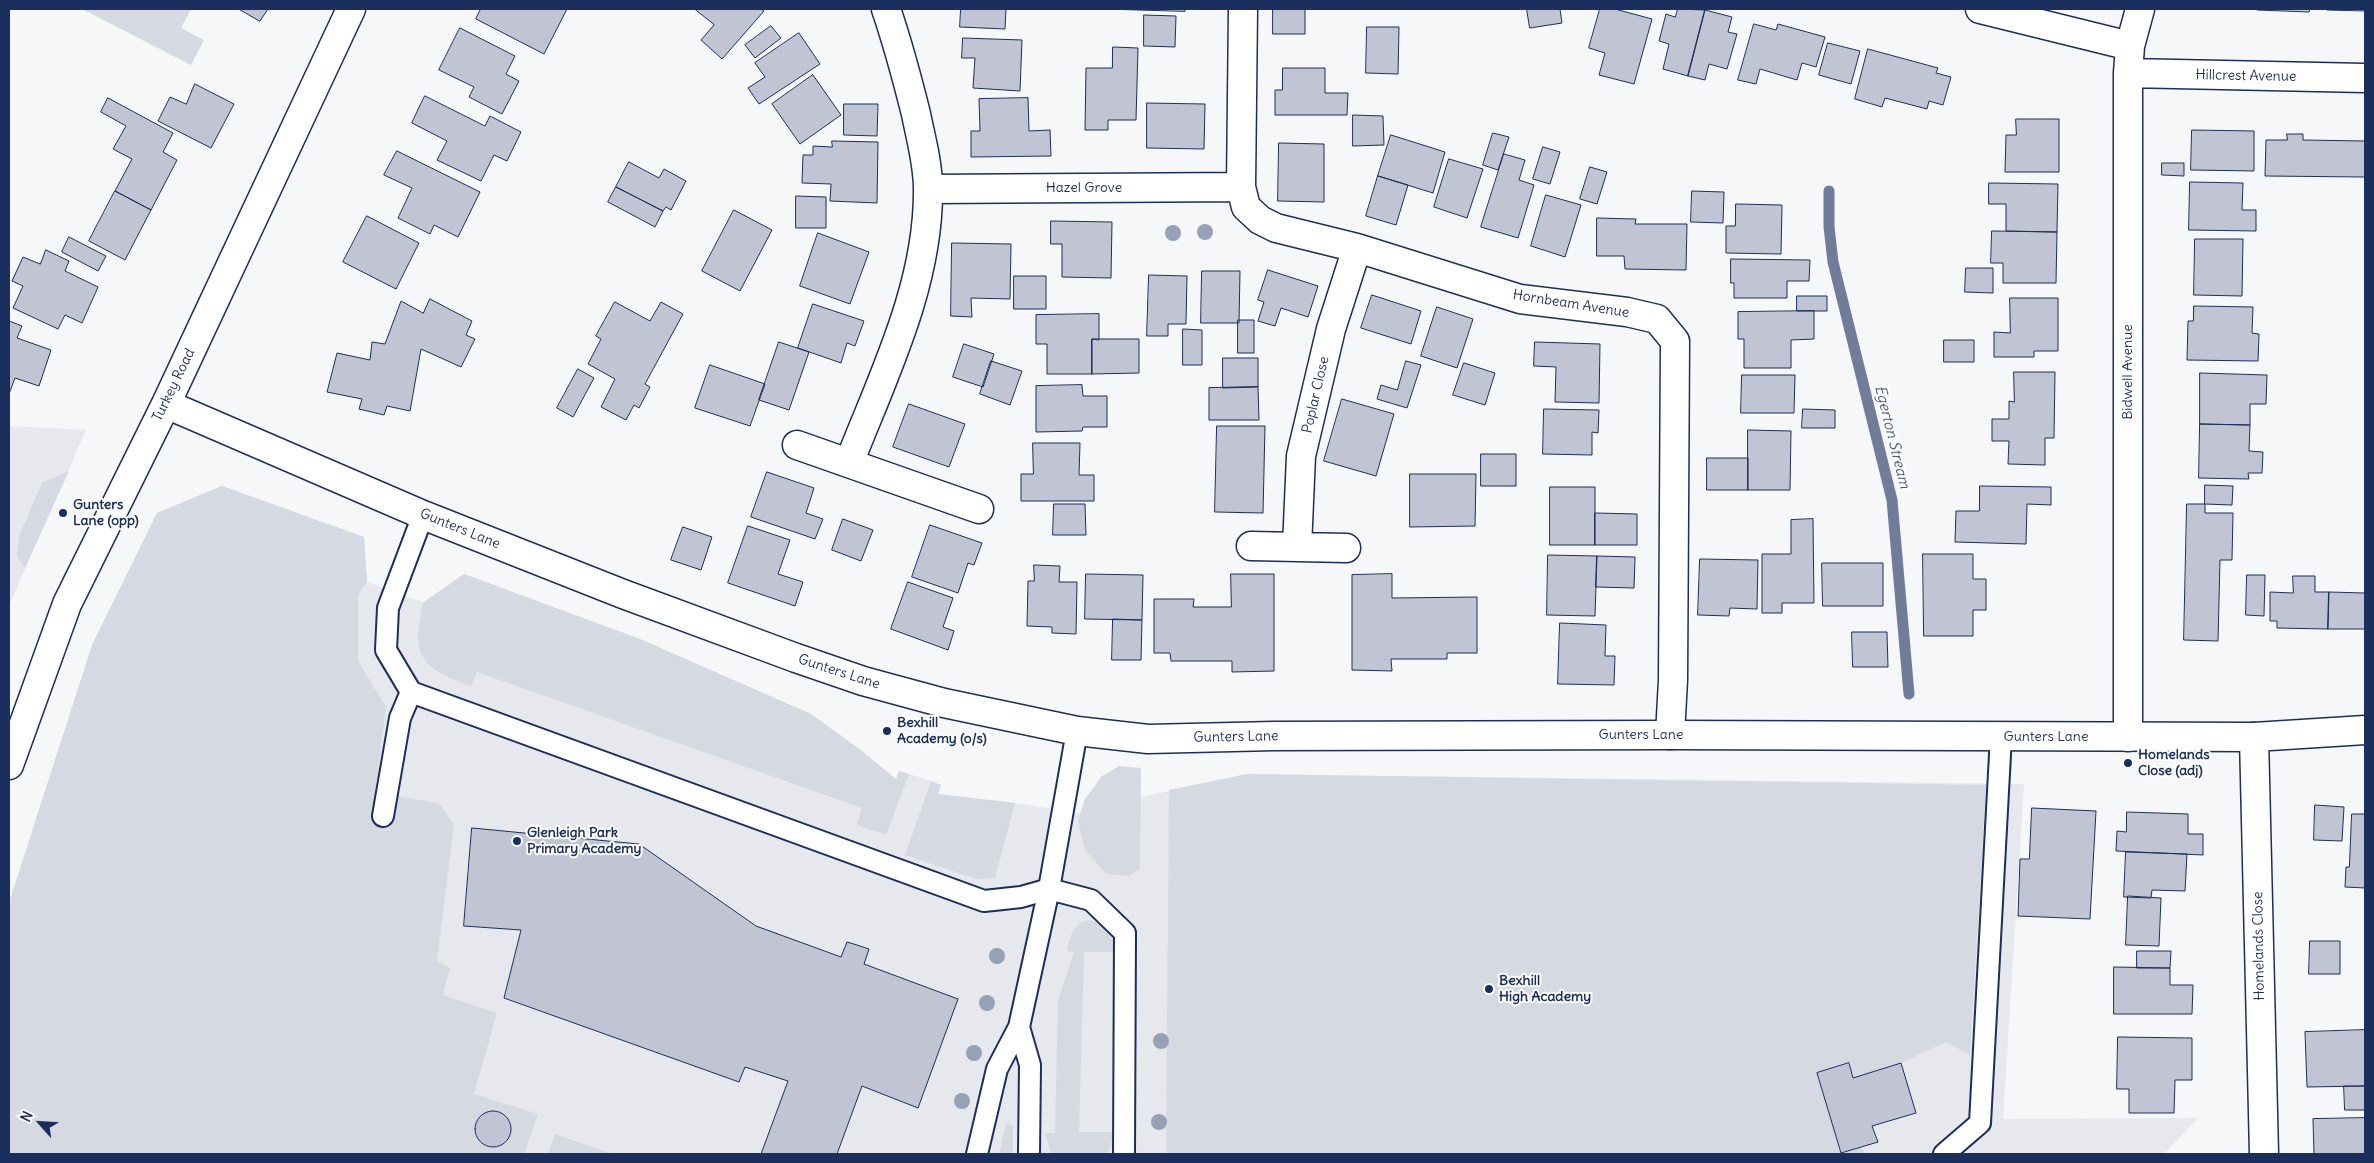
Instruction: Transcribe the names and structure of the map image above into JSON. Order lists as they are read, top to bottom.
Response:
{
  "streets": {
    "street": [
      "Hillcrest Avenue",
      "Hazel Grove",
      "Hornbeam Avenue",
      "Bidwell Avenue",
      "Turkey Road",
      "Poplar Close",
      "Gunters Lane",
      "Homelands Close"
    ]
  },
  "crossings": [
    ["Hillcrest Avenue", "Bidwell Avenue"],
    ["Hazel Grove", "Hornbeam Avenue"],
    ["Hornbeam Avenue", "Poplar Close"],
    ["Hornbeam Avenue", "Gunters Lane"],
    ["Bidwell Avenue", "Gunters Lane"],
    ["Turkey Road", "Gunters Lane"],
    ["Gunters Lane", "Homelands Close"]
  ],
  "water": ["Egerton Stream"],
  "places": [
    "Gunters Lane (opp)",
    "Bexhill Academy (o/s)",
    "Homelands Close (adj)",
    "Glenleigh Park Primary Academy",
    "Bexhill High Academy"
  ],
  "north": "top left"
}
